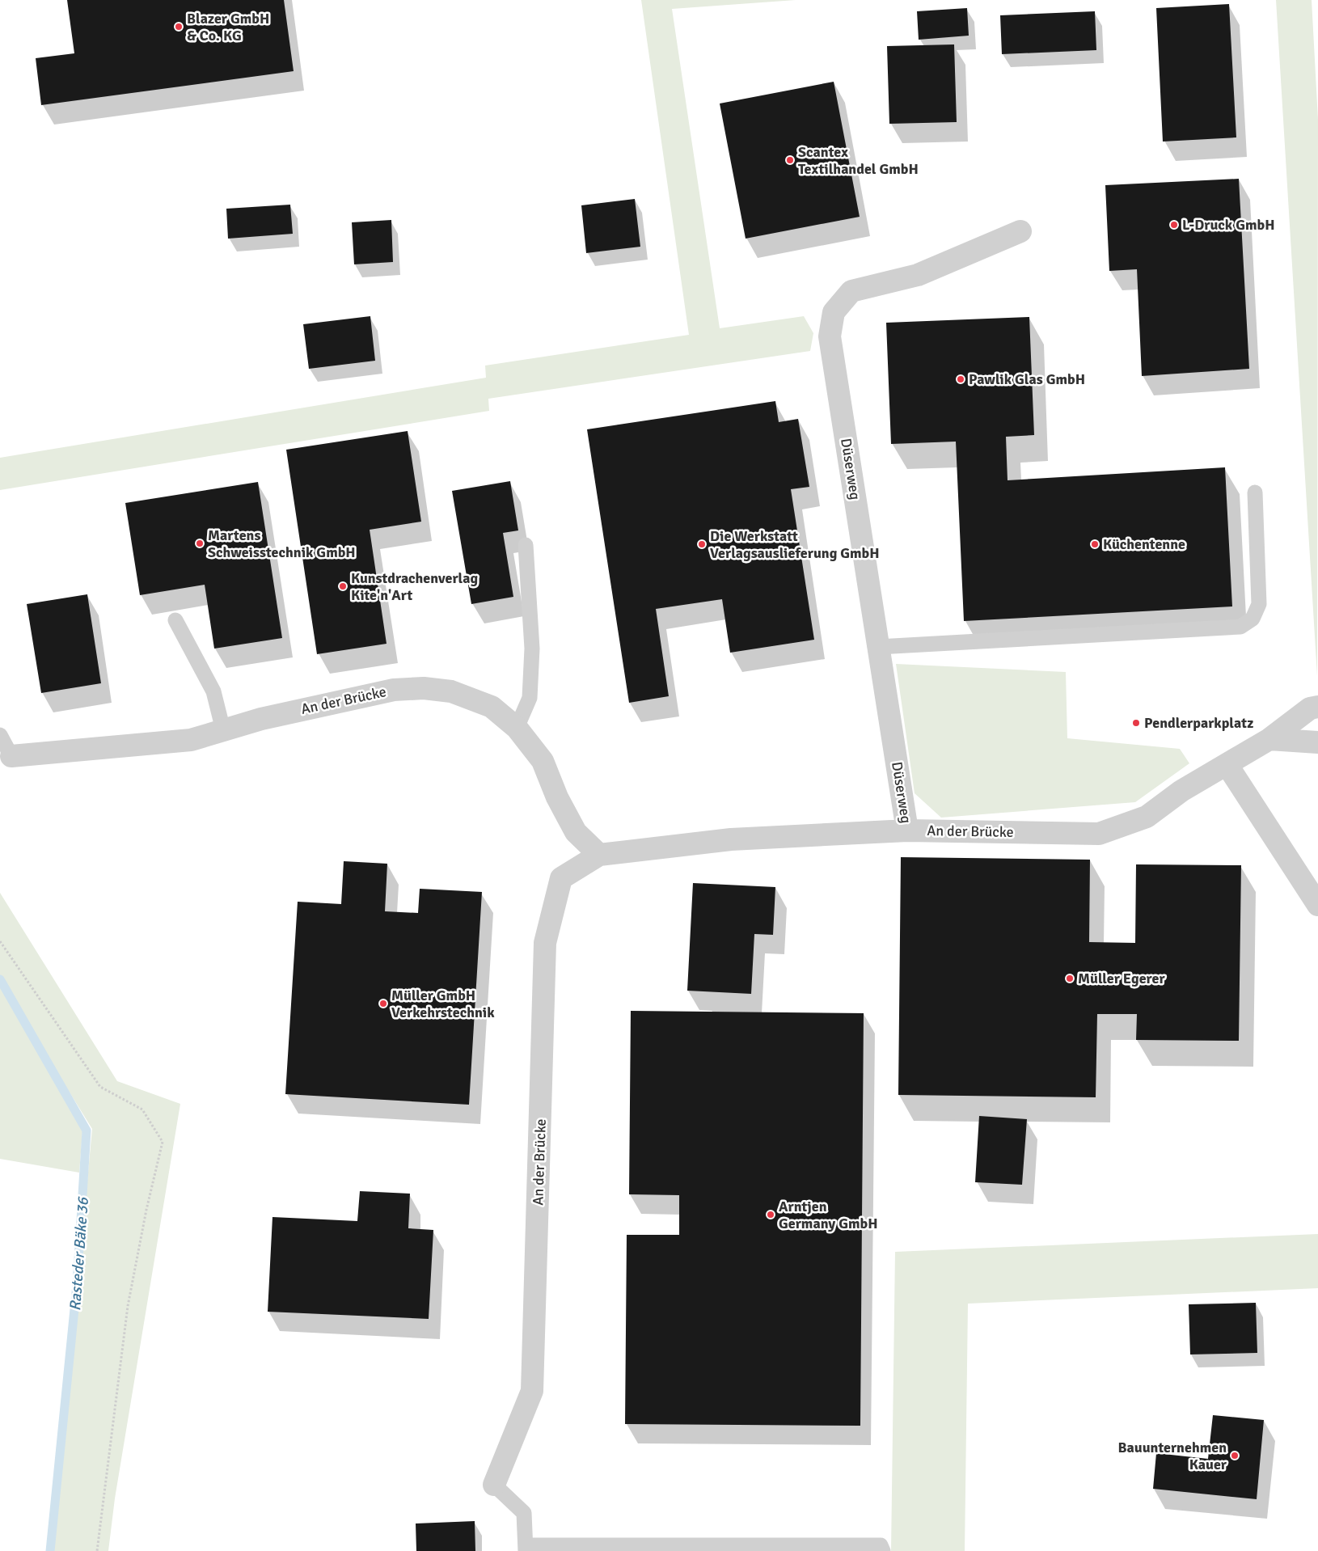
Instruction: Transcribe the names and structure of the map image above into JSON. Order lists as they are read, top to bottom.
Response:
{
  "streets": {
    "street": ["Düserweg", "An der Brücke"]
  },
  "crossings": [
    ["Düserweg", "An der Brücke"]
  ],
  "water": ["Rasteder Bäke 36"],
  "places": [
    "Blazer GmbH & Co. KG",
    "Scantex Textilhandel GmbH",
    "L-Druck GmbH",
    "Pawlik Glas GmbH",
    "Martens Schweisstechnik GmbH",
    "Die Werkstatt Verlagsauslieferung GmbH",
    "Küchentenne",
    "Kunstdrachenverlag Kite'n'Art",
    "Pendlerparkplatz",
    "Müller Egerer",
    "Müller GmbH Verkehrstechnik",
    "Arntjen Germany GmbH",
    "Bauunternehmen Kauer"
  ]
}
